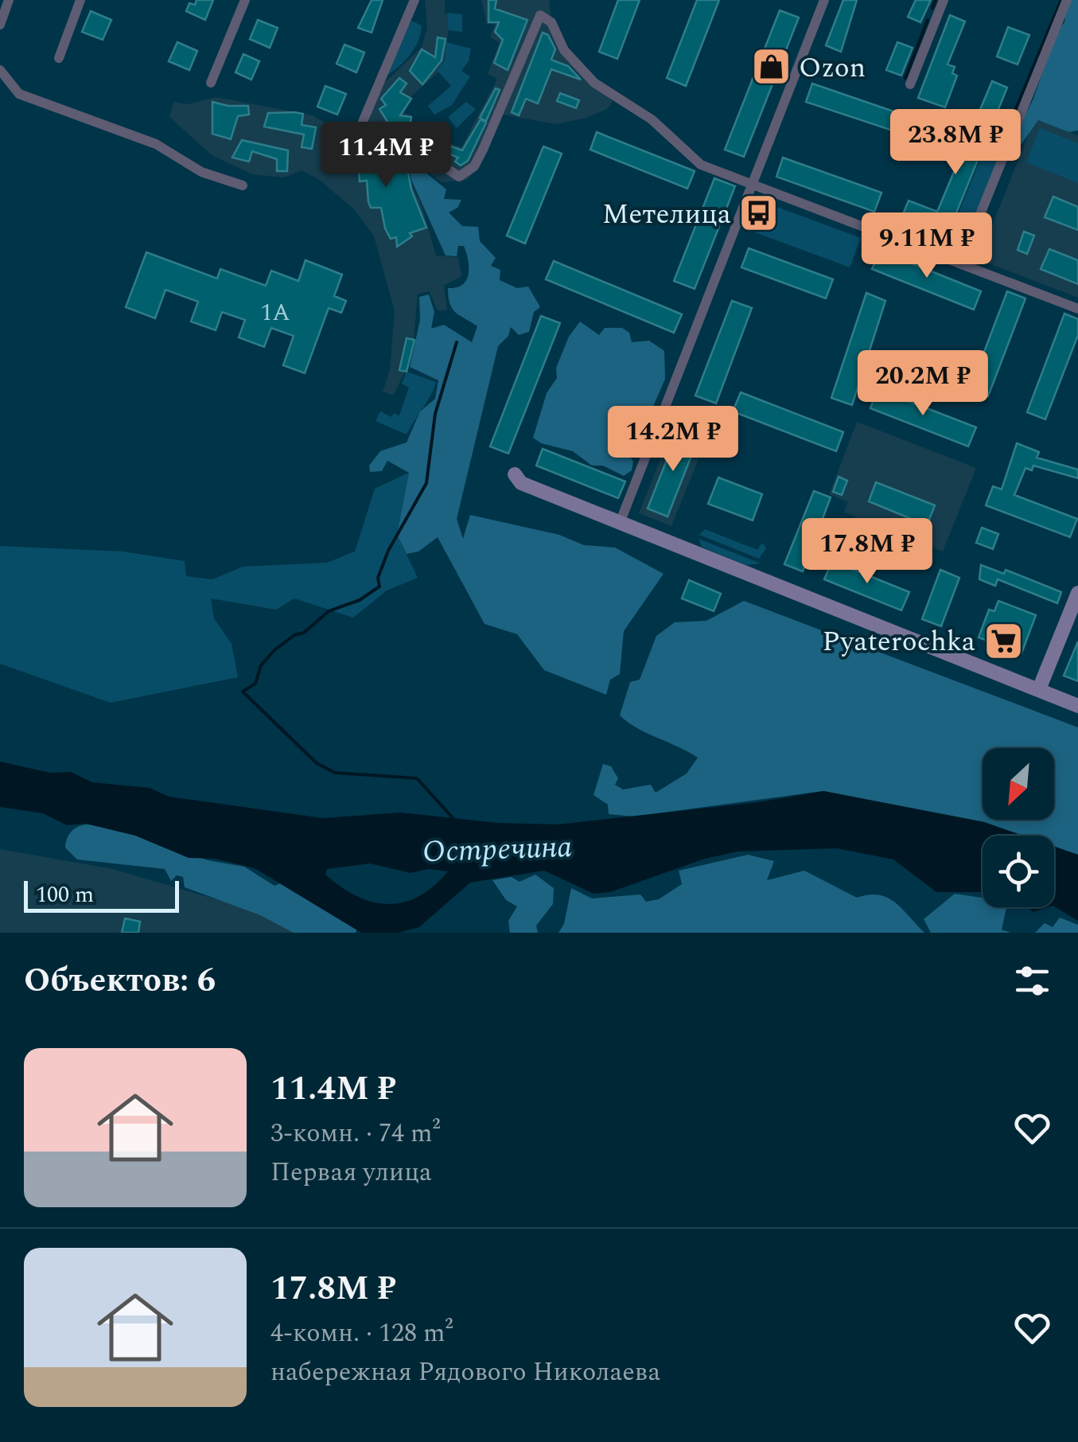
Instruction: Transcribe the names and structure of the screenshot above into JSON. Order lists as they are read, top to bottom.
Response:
{
  "water": ["Остречина"],
  "places": {
    "shop": ["Ozon"],
    "bus stop": ["Метелица"],
    "supermarket": ["Pyaterochka"]
  },
  "house_numbers": ["1А"],
  "scale_bar": "100 m",
  "north": "bottom left",
  "page": {
    "price": [
      "23.8M ₽",
      "11.4M ₽",
      "9.11M ₽",
      "20.2M ₽",
      "14.2M ₽",
      "17.8M ₽"
    ],
    "scale": "100 m",
    "heading": "Объектов: 6",
    "list": [
      {
        "name": "11.4M ₽",
        "note": "3-комн. · 74 m² · Первая улица"
      },
      {
        "name": "17.8M ₽",
        "note": "4-комн. · 128 m² · набережная Рядового Николаева"
      }
    ]
  }
}
